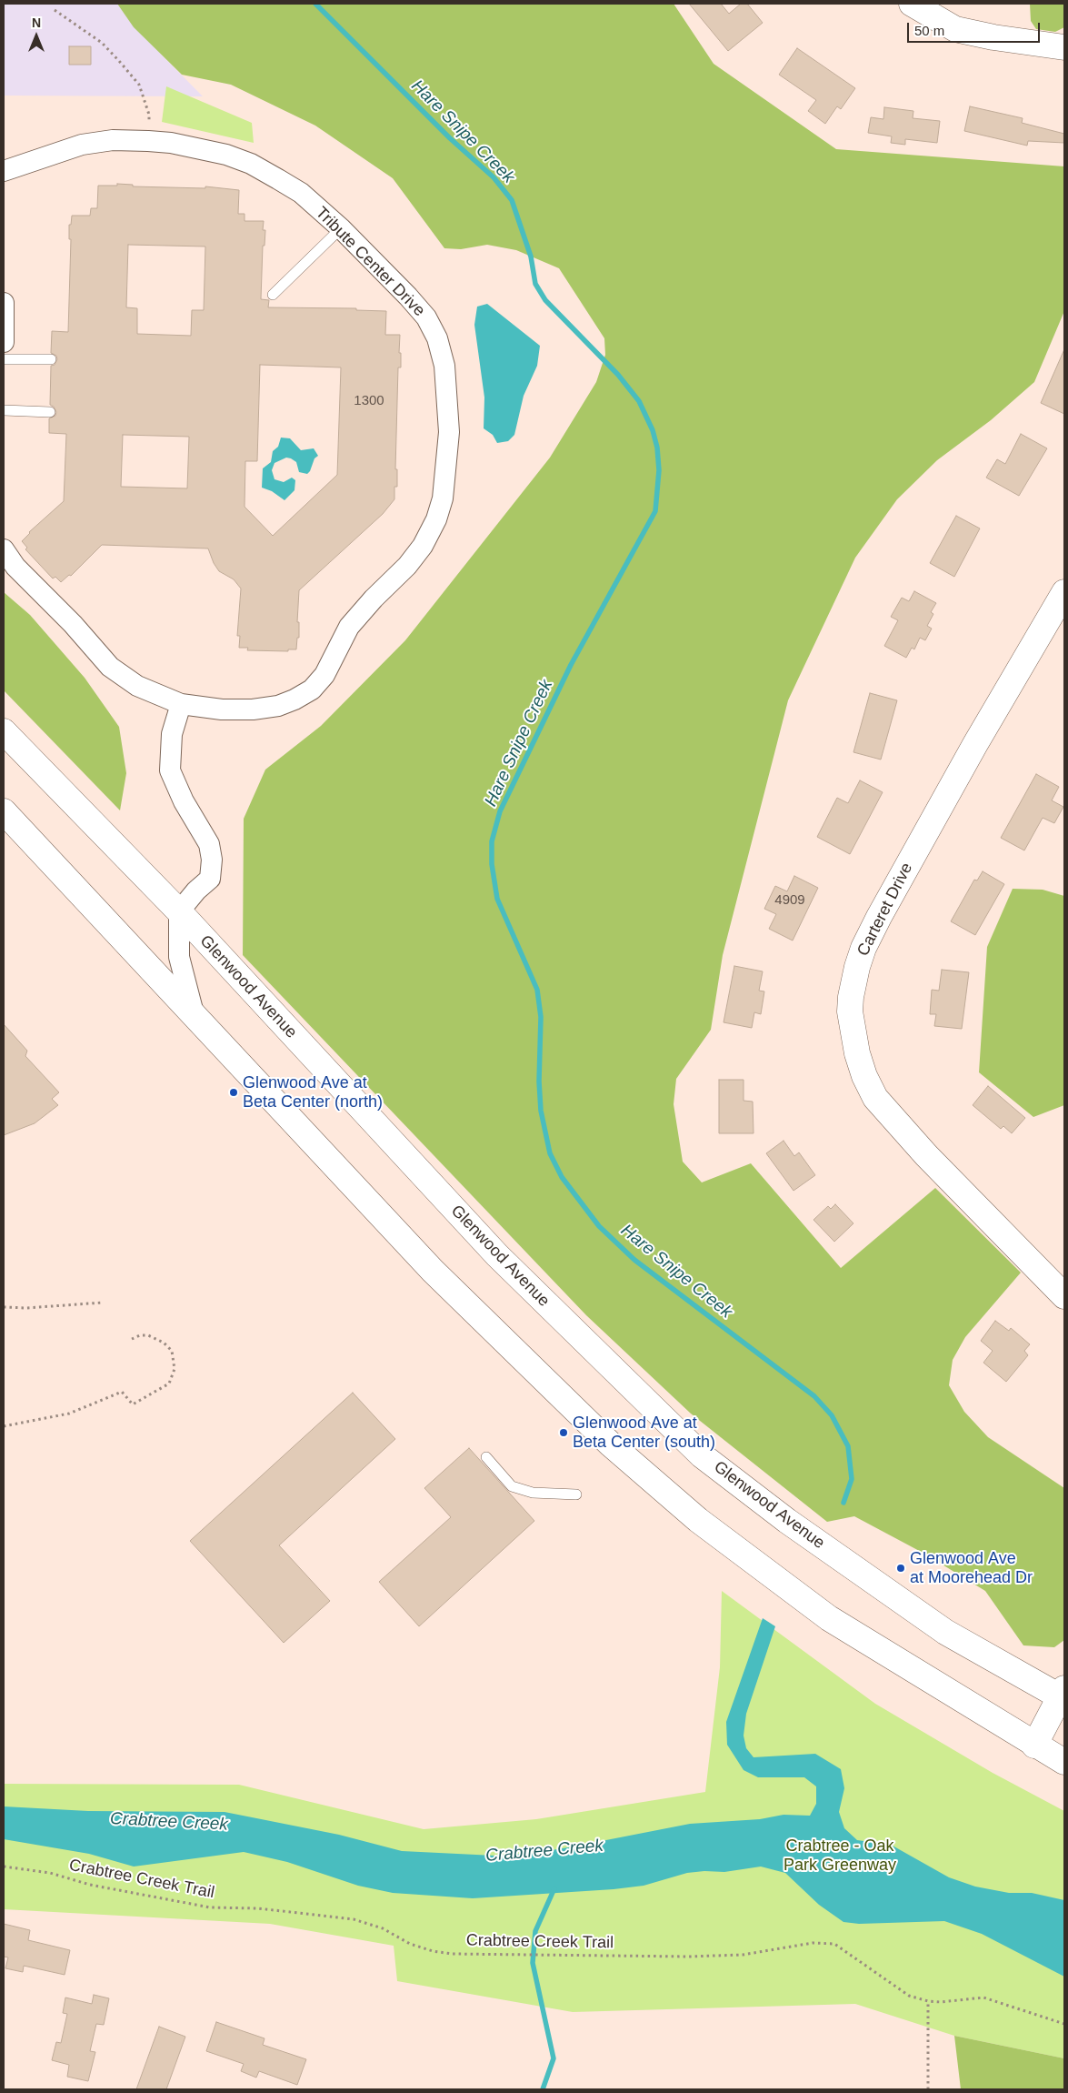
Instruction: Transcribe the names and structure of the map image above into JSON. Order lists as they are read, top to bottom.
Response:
{
  "streets": {
    "main road": ["Carteret Drive", "Glenwood Avenue"],
    "street": ["Tribute Center Drive"],
    "path": ["Crabtree Creek Trail"]
  },
  "water": ["Hare Snipe Creek", "Crabtree Creek"],
  "parks": ["Crabtree - Oak Park Greenway"],
  "places": ["Glenwood Ave at Beta Center (north)", "Glenwood Ave at Beta Center (south)", "Glenwood Ave at Moorehead Dr"],
  "house_numbers": ["1300", "4909"],
  "scale_bar": "50 m",
  "north": "top"
}
